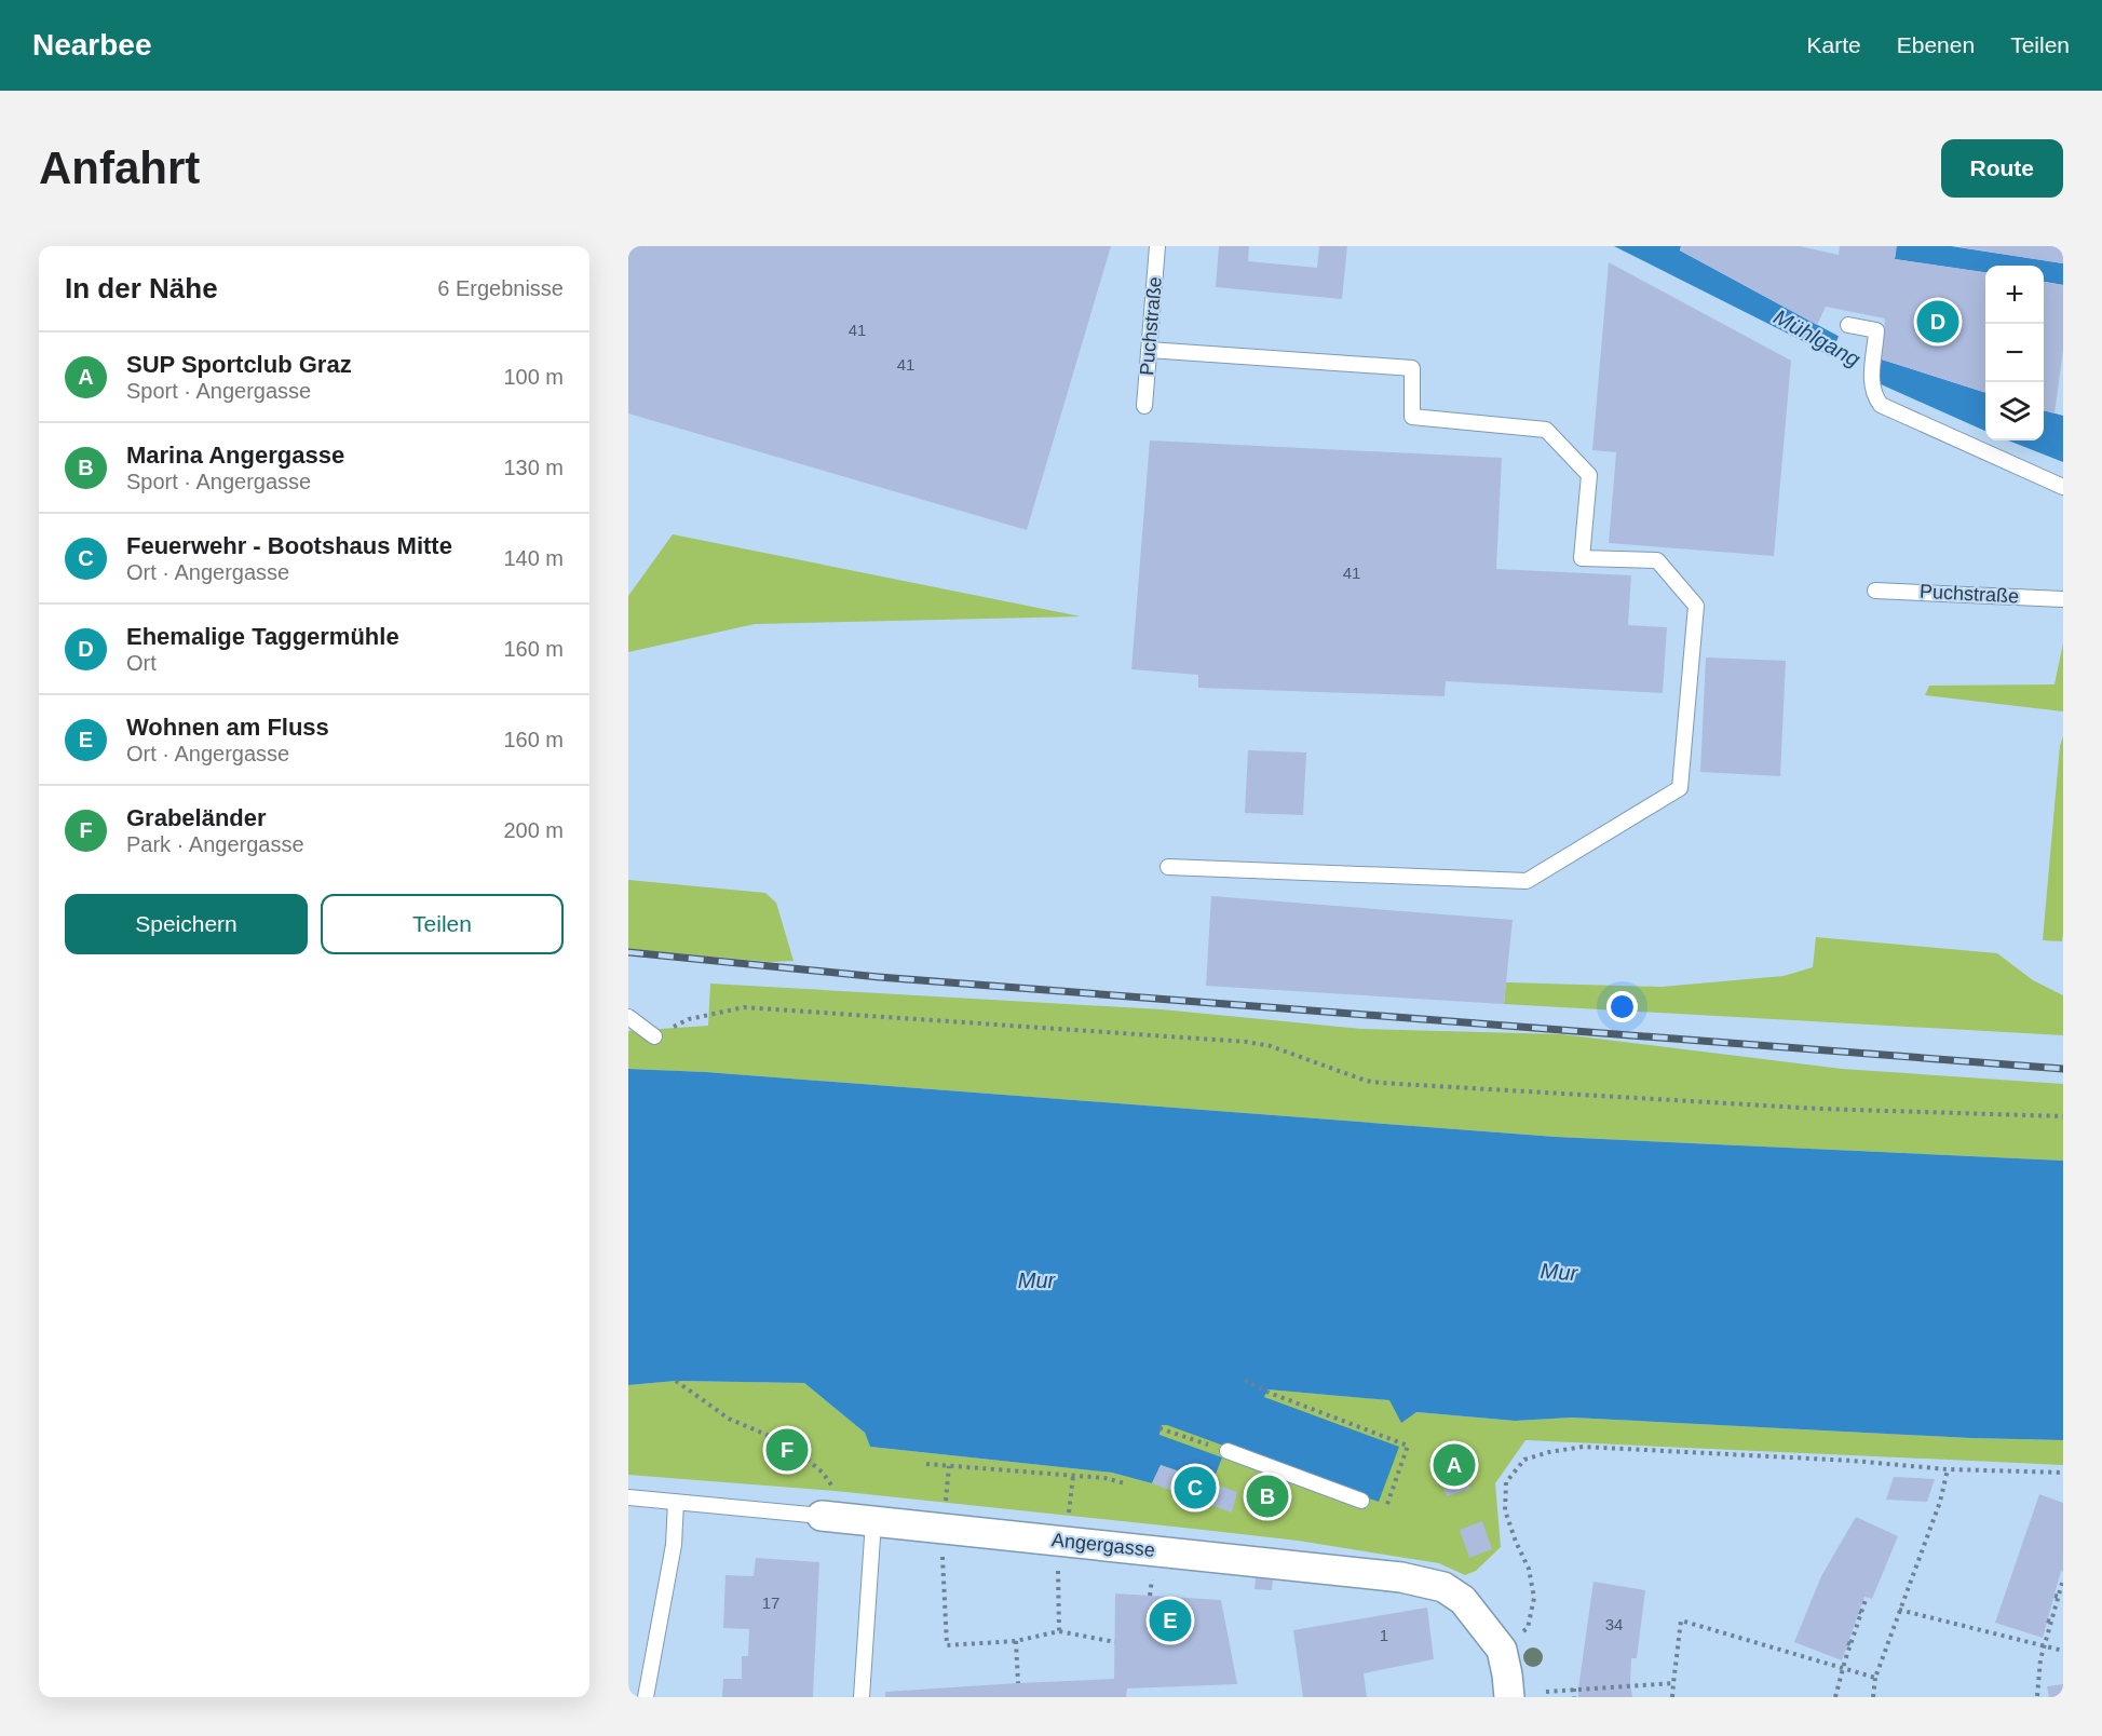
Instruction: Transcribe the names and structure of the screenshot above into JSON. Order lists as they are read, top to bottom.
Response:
{
  "streets": {
    "street": ["Angergasse"],
    "lane": ["Puchstraße"]
  },
  "water": ["Mühlgang", "Mur"],
  "house_numbers": [
    "41",
    "41",
    "41",
    "17",
    "34",
    "1"
  ],
  "page": {
    "header": "Nearbee",
    "nav": ["Karte", "Ebenen", "Teilen"],
    "buttons": [
      "Route",
      ["Speichern", "Teilen"]
    ],
    "title": "Anfahrt",
    "heading": ["In der Nähe", "6 Ergebnisse"],
    "map_buttons": ["+", "−"],
    "pins": [
      "D",
      "F",
      "A",
      "C",
      "B",
      "E"
    ],
    "list": [
      {
        "mark": "A",
        "name": "SUP Sportclub Graz",
        "note": "Sport · Angergasse",
        "value": "100 m"
      },
      {
        "mark": "B",
        "name": "Marina Angergasse",
        "note": "Sport · Angergasse",
        "value": "130 m"
      },
      {
        "mark": "C",
        "name": "Feuerwehr - Bootshaus Mitte",
        "note": "Ort · Angergasse",
        "value": "140 m"
      },
      {
        "mark": "D",
        "name": "Ehemalige Taggermühle",
        "note": "Ort",
        "value": "160 m"
      },
      {
        "mark": "E",
        "name": "Wohnen am Fluss",
        "note": "Ort · Angergasse",
        "value": "160 m"
      },
      {
        "mark": "F",
        "name": "Grabeländer",
        "note": "Park · Angergasse",
        "value": "200 m"
      }
    ]
  }
}
